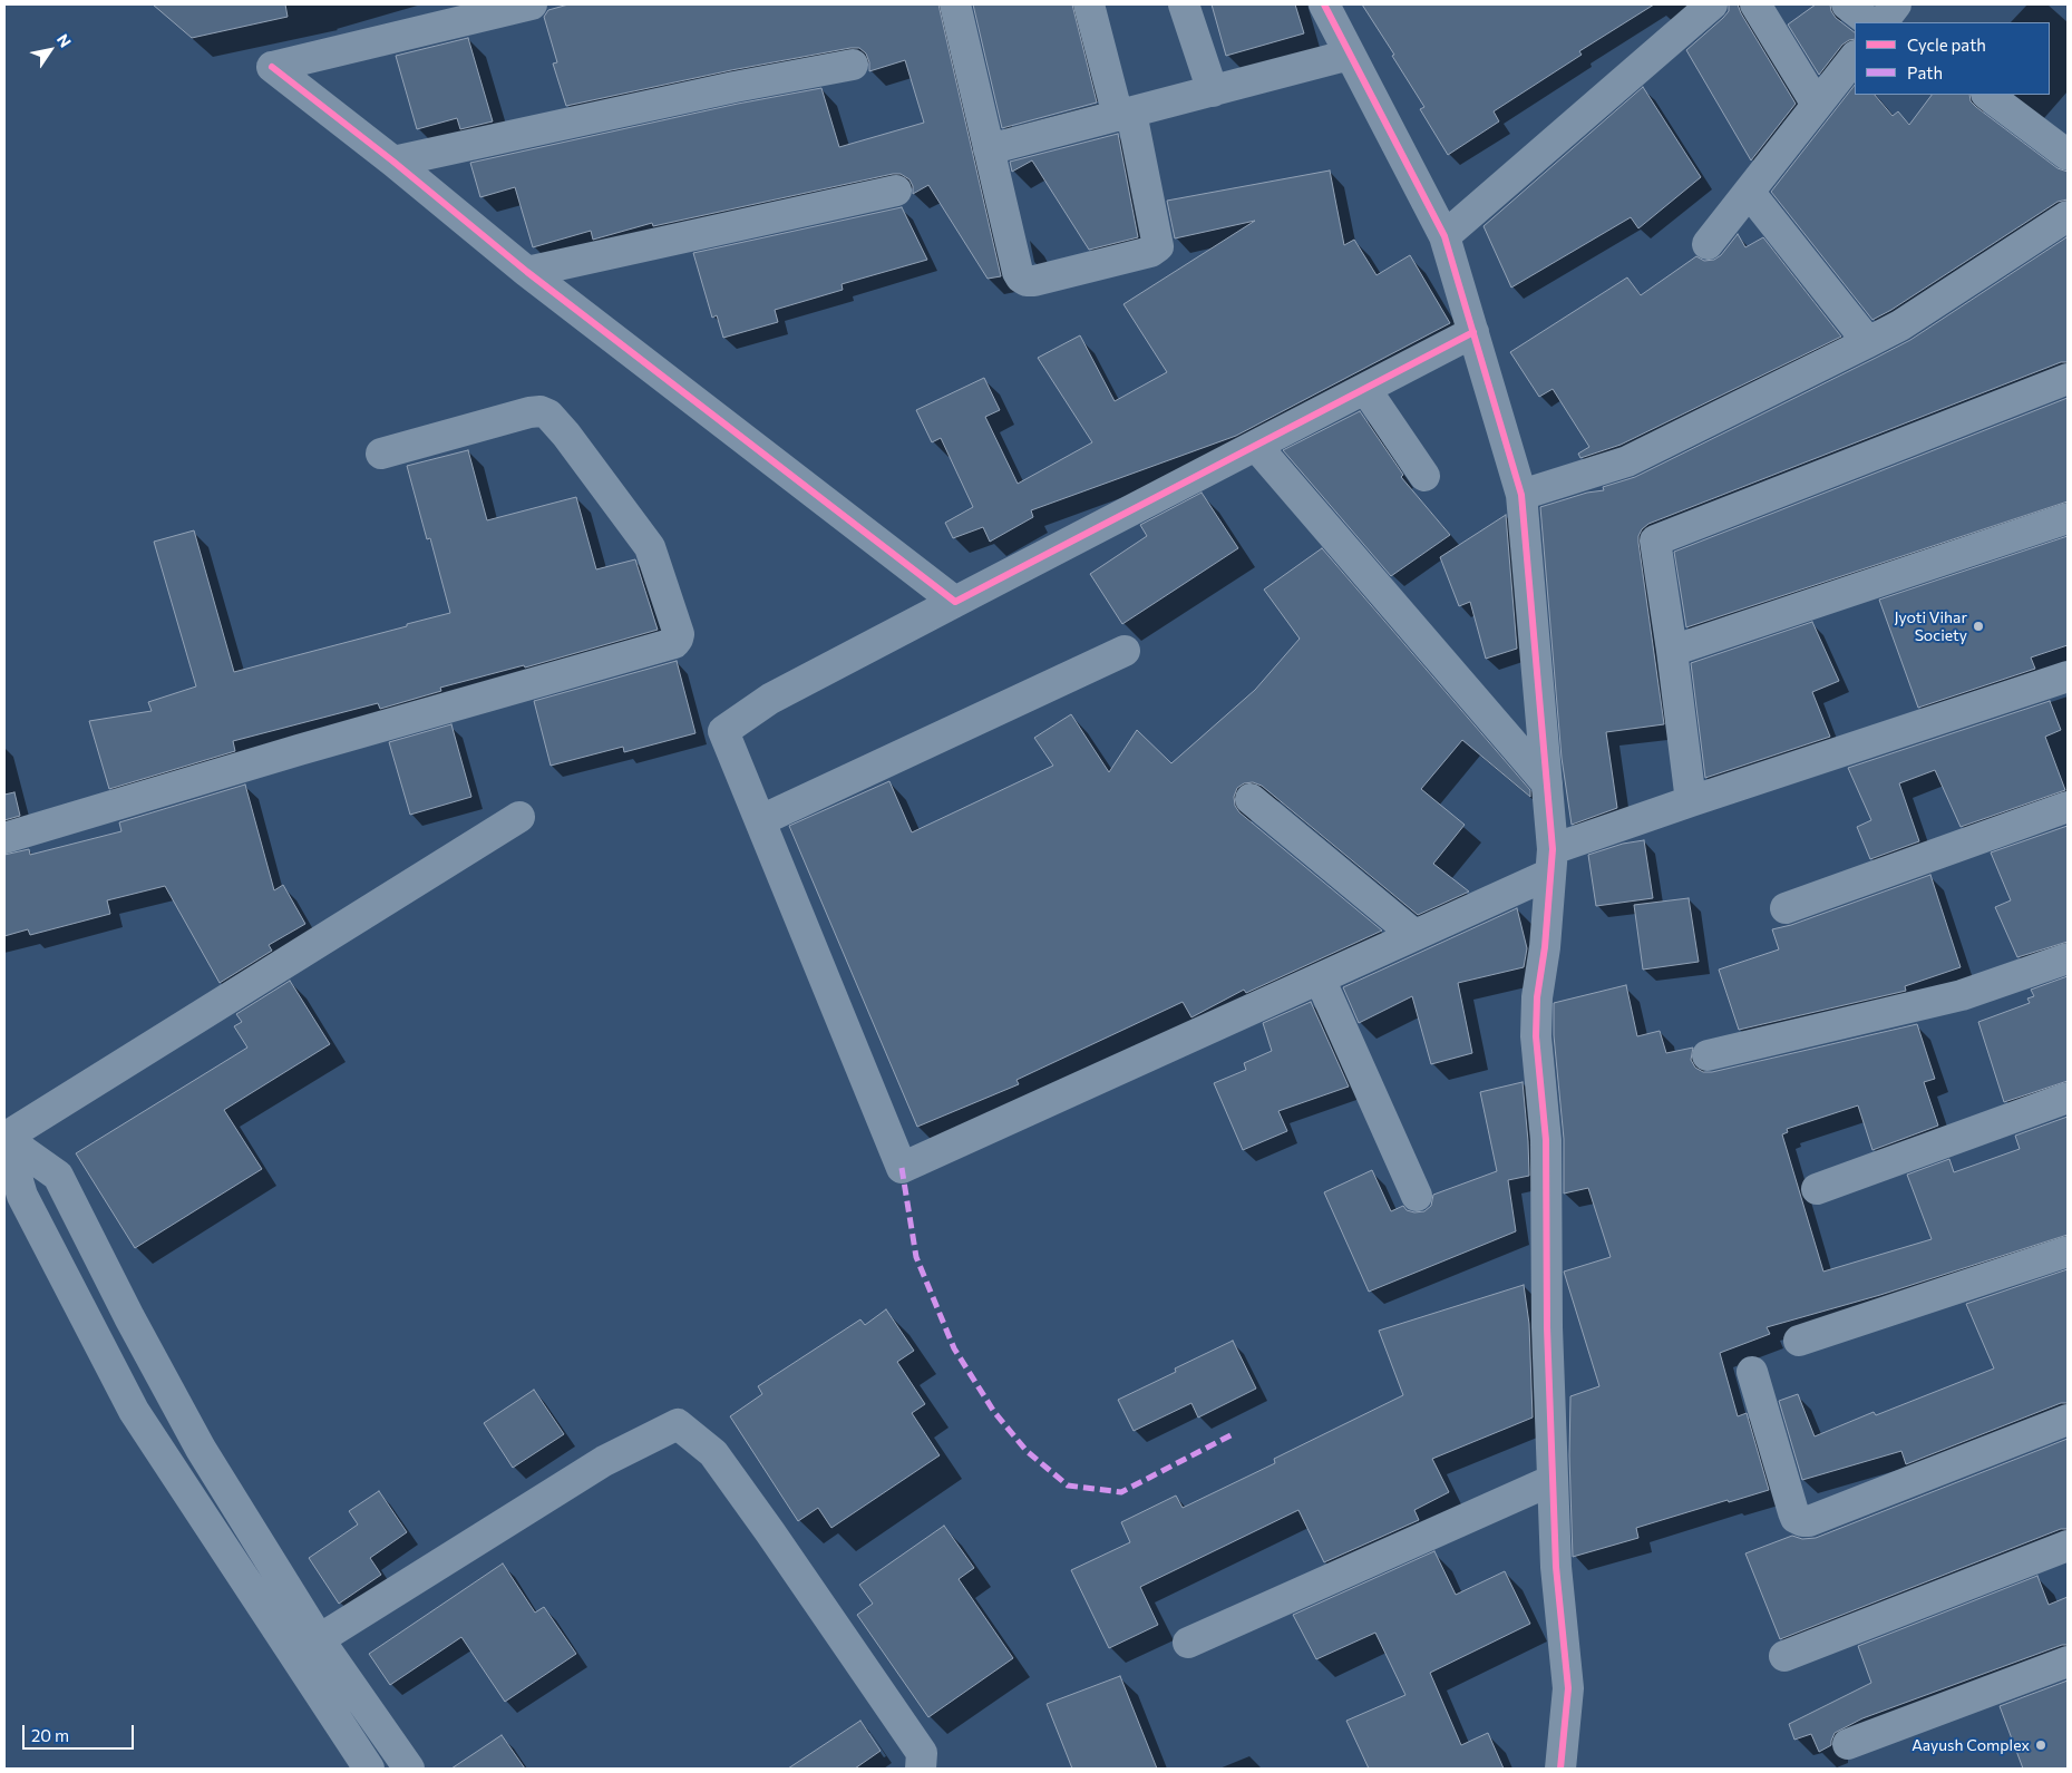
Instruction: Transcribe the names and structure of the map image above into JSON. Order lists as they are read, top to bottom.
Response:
{
  "places": ["Jyoti Vihar Society", "Aayush Complex"],
  "legend": ["Cycle path", "Path"],
  "scale_bar": "20 m",
  "north": "top right"
}
